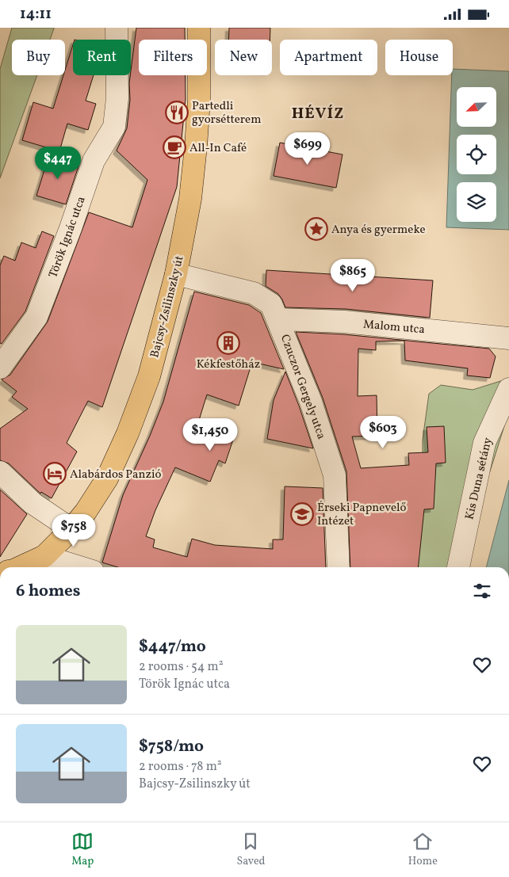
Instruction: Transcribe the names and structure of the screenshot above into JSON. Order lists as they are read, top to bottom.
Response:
{
  "streets": {
    "main road": ["Bajcsy-Zsilinszky út"],
    "street": [
      "Török Ignác utca",
      "Malom utca",
      "Czuczor Gergely utca",
      "Kis Duna sétány"
    ]
  },
  "crossings": [
    ["Bajcsy-Zsilinszky út", "Czuczor Gergely utca"],
    ["Malom utca", "Czuczor Gergely utca"]
  ],
  "districts": ["HÉVÍZ"],
  "places": {
    "restaurant": ["Partedli gyorsétterem"],
    "cafe": ["All-In Café"],
    "place": ["Anya és gyermeke"],
    "building": ["Kékfestőház"],
    "hotel": ["Alabárdos Panzió"],
    "school or university": ["Érseki Papnevelő Intézet"]
  },
  "north": "bottom left",
  "page": {
    "status": "14:11",
    "chip": [
      "Buy",
      "Rent",
      "Filters",
      "New",
      "Apartment",
      "House"
    ],
    "price": [
      "$699",
      "$447",
      "$865",
      "$603",
      "$1,450",
      "$758"
    ],
    "heading": "6 homes",
    "list": [
      {
        "name": "$447/mo",
        "note": "2 rooms · 54 m² · Török Ignác utca"
      },
      {
        "name": "$758/mo",
        "note": "2 rooms · 78 m² · Bajcsy-Zsilinszky út"
      }
    ],
    "tabs": ["Map", "Saved", "Home"]
  }
}
